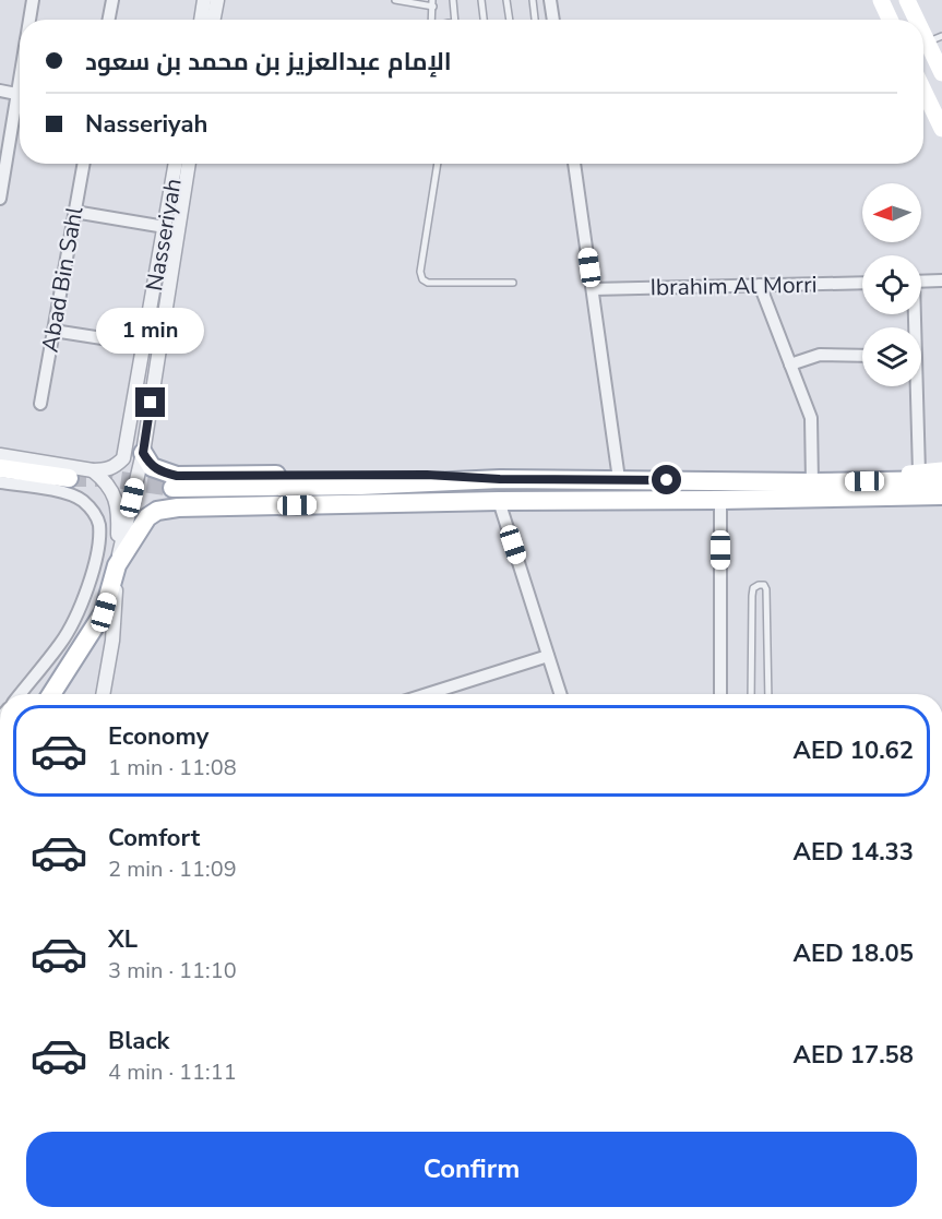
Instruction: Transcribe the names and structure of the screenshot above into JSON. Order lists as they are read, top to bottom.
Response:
{
  "streets": {
    "street": ["Nasseriyah", "Abad Bin Sahl", "Ibrahim Al Morri"]
  },
  "north": "left",
  "page": {
    "banner": ["الإمام عبدالعزيز بن محمد بن سعود", "Nasseriyah"],
    "bubble": "1 min",
    "list": [
      {
        "name": "Economy",
        "note": "1 min · 11:08",
        "value": "AED 10.62"
      },
      {
        "name": "Comfort",
        "note": "2 min · 11:09",
        "value": "AED 14.33"
      },
      {
        "name": "XL",
        "note": "3 min · 11:10",
        "value": "AED 18.05"
      },
      {
        "name": "Black",
        "note": "4 min · 11:11",
        "value": "AED 17.58"
      }
    ],
    "buttons": "Confirm"
  }
}
